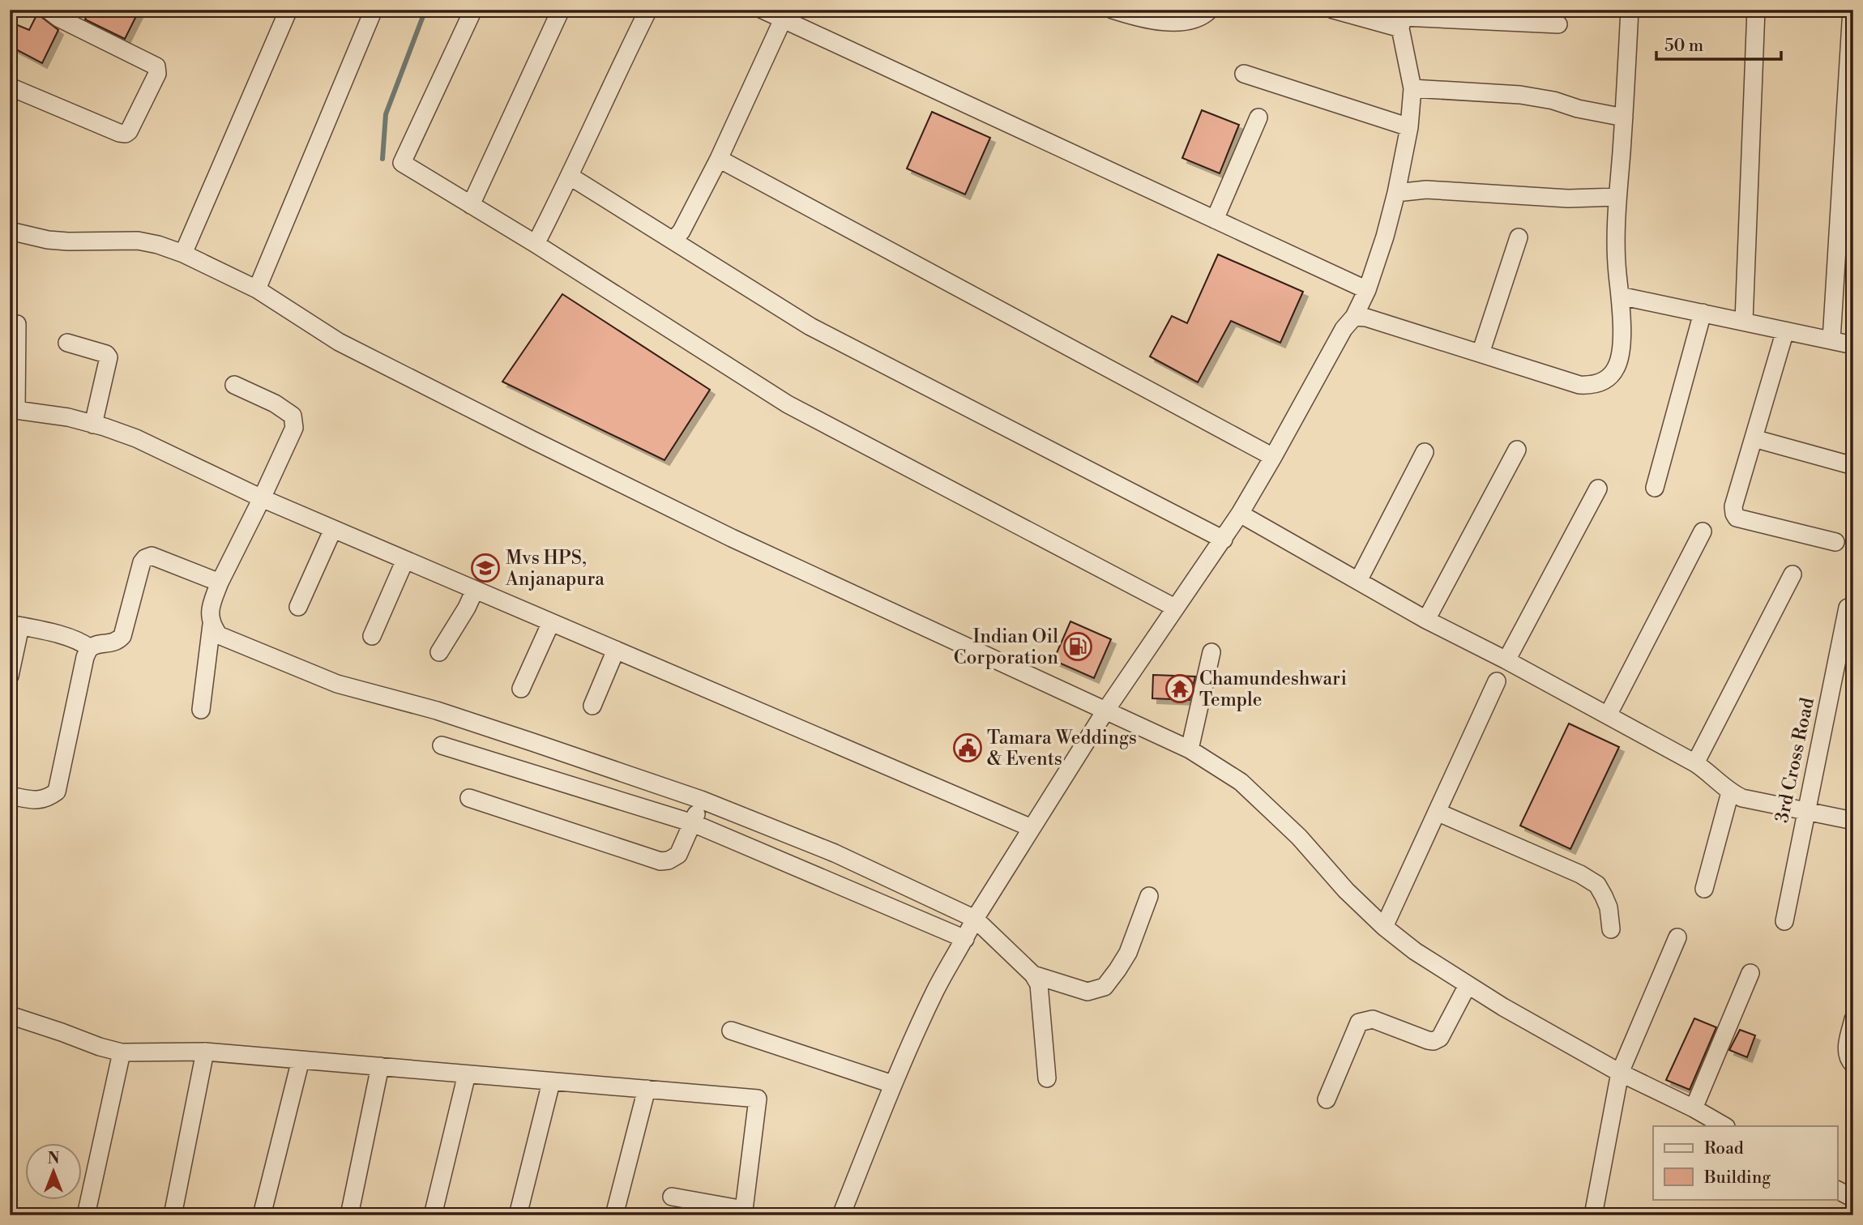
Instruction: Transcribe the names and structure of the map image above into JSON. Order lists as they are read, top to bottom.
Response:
{
  "streets": {
    "street": ["3rd Cross Road"]
  },
  "places": {
    "school or university": ["Mvs HPS, Anjanapura"],
    "fuel station": ["Indian Oil Corporation"],
    "temple": ["Chamundeshwari Temple"],
    "public building": ["Tamara Weddings & Events"]
  },
  "legend": ["Road", "Building"],
  "scale_bar": "50 m",
  "north": "top"
}
